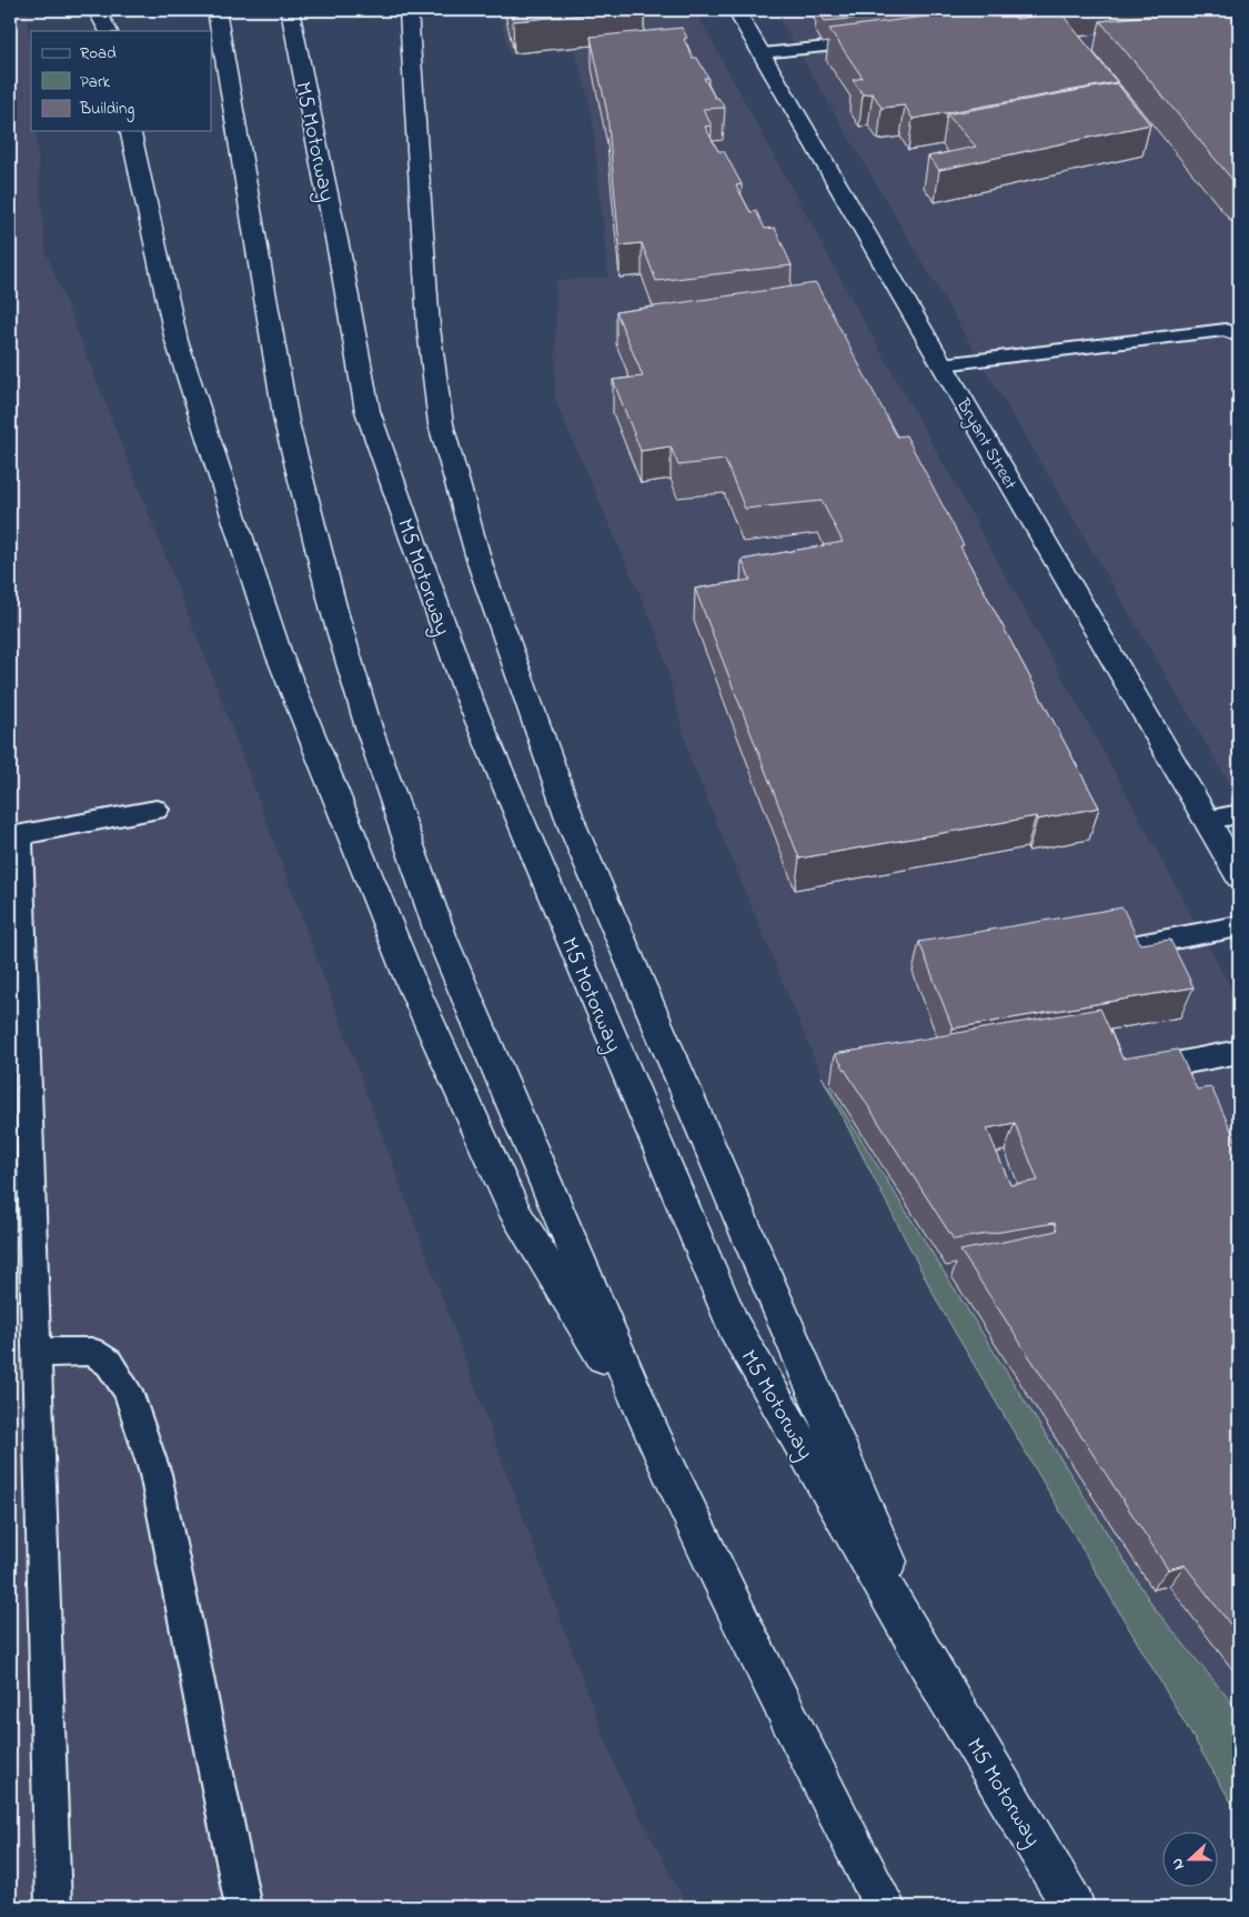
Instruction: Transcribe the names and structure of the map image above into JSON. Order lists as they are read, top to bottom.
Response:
{
  "streets": {
    "main road": ["M5 Motorway", "Bryant Street"]
  },
  "legend": ["Road", "Park", "Building"],
  "north": "left"
}
